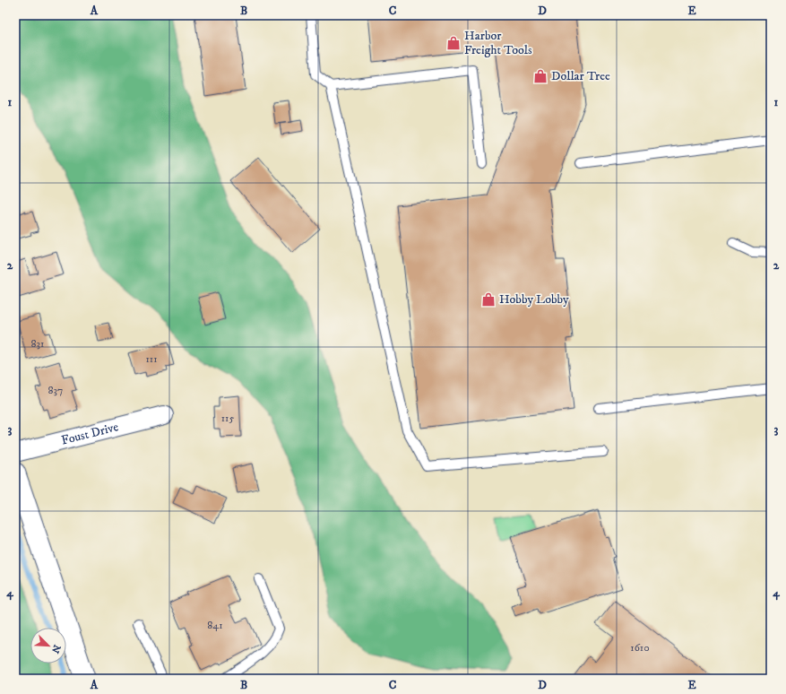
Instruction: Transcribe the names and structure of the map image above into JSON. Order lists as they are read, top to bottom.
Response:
{
  "streets": {
    "street": ["Foust Drive"]
  },
  "places": {
    "shop": ["Harbor Freight Tools", "Dollar Tree", "Hobby Lobby"]
  },
  "house_numbers": [
    "831",
    "111",
    "837",
    "115",
    "841",
    "1610"
  ],
  "north": "bottom right",
  "grid": {
    "columns": [
      "A",
      "B",
      "C",
      "D",
      "E"
    ],
    "rows": [
      "1",
      "2",
      "3",
      "4"
    ]
  }
}
